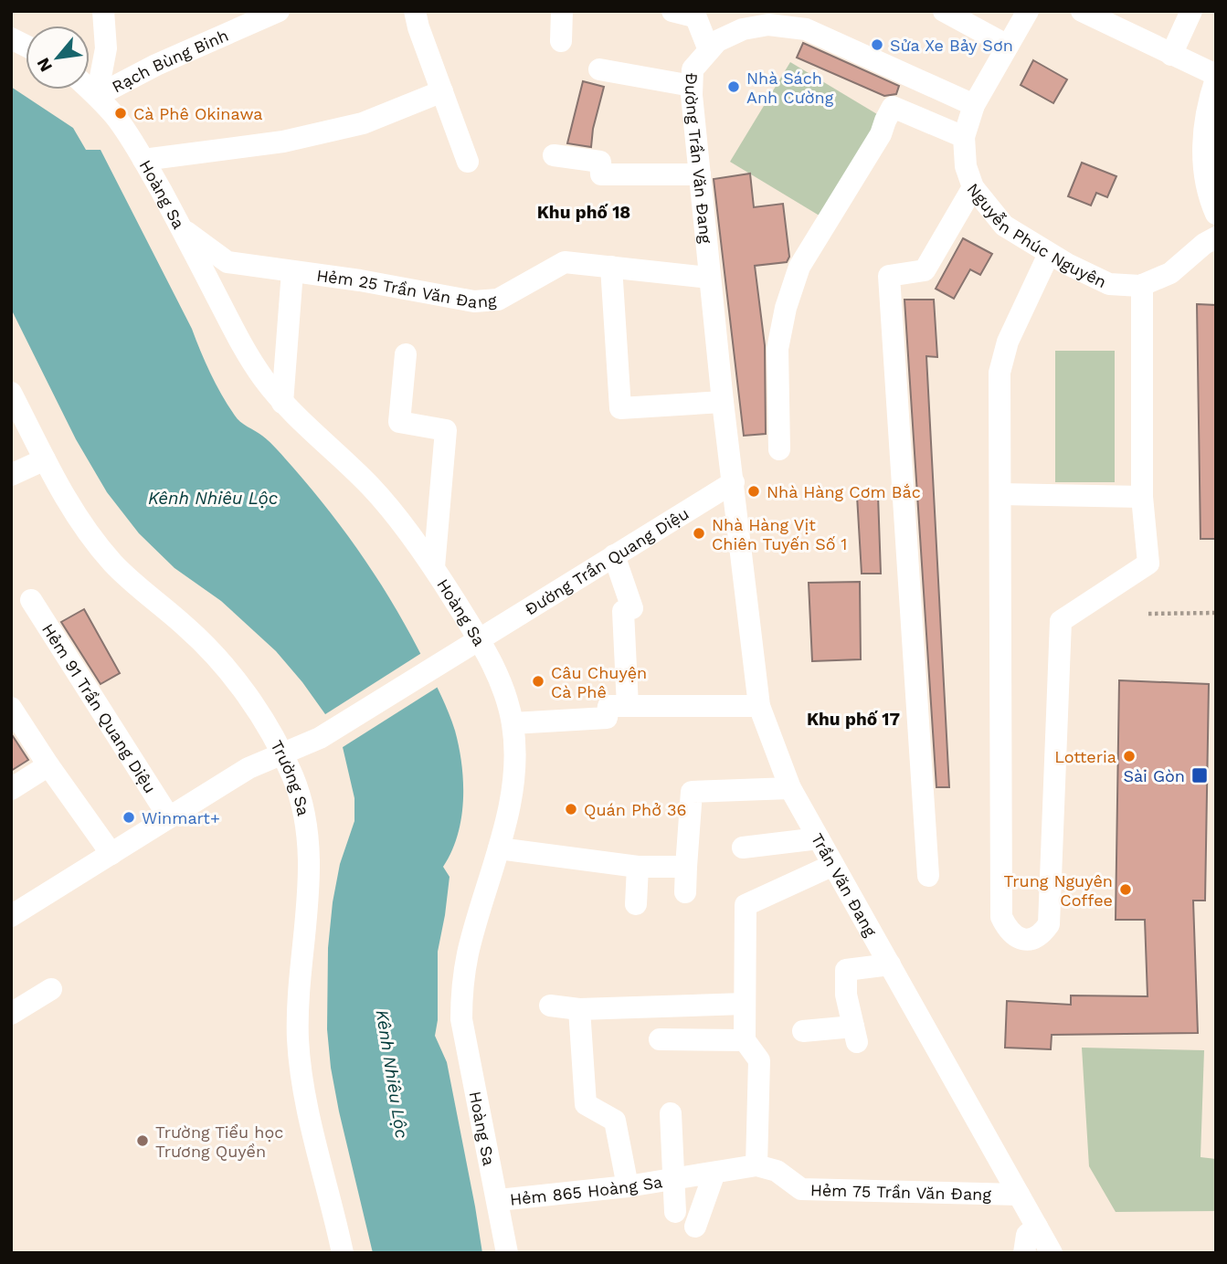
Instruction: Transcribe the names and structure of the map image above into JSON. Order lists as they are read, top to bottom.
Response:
{
  "streets": {
    "street": [
      "Rạch Bùng Binh",
      "Đường Trần Văn Đang",
      "Hoàng Sa",
      "Nguyễn Phúc Nguyên",
      "Hẻm 25 Trần Văn Đang",
      "Đường Trần Quang Diệu",
      "Hẻm 91 Trần Quang Diệu",
      "Trường Sa",
      "Trần Văn Ðang",
      "Hẻm 865 Hoàng Sa",
      "Hẻm 75 Trần Văn Ðang"
    ]
  },
  "crossings": [
    ["Rạch Bùng Binh", "Hoàng Sa"],
    ["Đường Trần Văn Đang", "Hẻm 25 Trần Văn Đang"],
    ["Đường Trần Văn Đang", "Đường Trần Quang Diệu"],
    ["Đường Trần Văn Đang", "Trần Văn Ðang"],
    ["Hoàng Sa", "Hẻm 25 Trần Văn Đang"],
    ["Hoàng Sa", "Đường Trần Quang Diệu"],
    ["Hoàng Sa", "Hẻm 865 Hoàng Sa"],
    ["Đường Trần Quang Diệu", "Hẻm 91 Trần Quang Diệu"],
    ["Đường Trần Quang Diệu", "Trường Sa"],
    ["Đường Trần Quang Diệu", "Trần Văn Ðang"],
    ["Trần Văn Ðang", "Hẻm 75 Trần Văn Ðang"]
  ],
  "districts": ["Khu phố 18", "Khu phố 17"],
  "water": ["Kênh Nhiêu Lộc"],
  "places": {
    "other": [
      "Sửa Xe Bảy Sơn",
      "Nhà Sách Anh Cường",
      "Cà Phê Okinawa",
      "Nhà Hàng Cơm Bắc",
      "Nhà Hàng Vịt Chiên Tuyến Số 1",
      "Câu Chuyện Cà Phê",
      "Lotteria",
      "Quán Phở 36",
      "Winmart+",
      "Trung Nguyên Coffee",
      "Trường Tiểu học Trương Quyền"
    ],
    "transit": ["Sài Gòn"]
  },
  "north": "bottom left"
}
